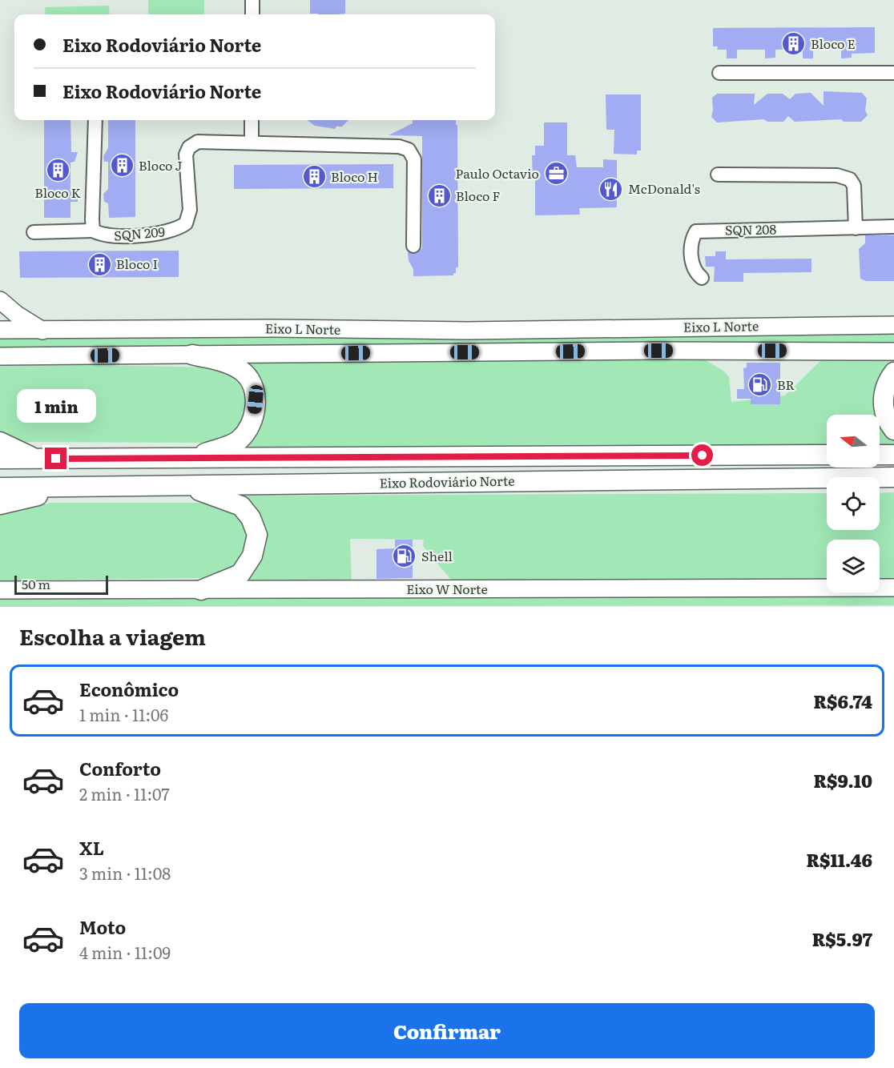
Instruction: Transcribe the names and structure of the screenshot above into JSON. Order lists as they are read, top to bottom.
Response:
{
  "streets": {
    "highway": ["Eixo Rodoviário Norte"],
    "main road": ["Eixo L Norte", "Eixo W Norte"],
    "street": ["SQN 208", "SQN 209"]
  },
  "places": {
    "building": [
      "Bloco E",
      "Bloco J",
      "Bloco K",
      "Bloco H",
      "Bloco F",
      "Bloco I"
    ],
    "office": ["Paulo Octavio"],
    "restaurant": ["McDonald's"],
    "fuel station": ["BR", "Shell"]
  },
  "scale_bar": "50 m",
  "north": "left",
  "page": {
    "banner": ["Eixo Rodoviário Norte", "Eixo Rodoviário Norte"],
    "bubble": "1 min",
    "scale": "50 m",
    "heading": "Escolha a viagem",
    "list": [
      {
        "name": "Econômico",
        "note": "1 min · 11:06",
        "value": "R$6.74"
      },
      {
        "name": "Conforto",
        "note": "2 min · 11:07",
        "value": "R$9.10"
      },
      {
        "name": "XL",
        "note": "3 min · 11:08",
        "value": "R$11.46"
      },
      {
        "name": "Moto",
        "note": "4 min · 11:09",
        "value": "R$5.97"
      }
    ],
    "buttons": "Confirmar"
  }
}
